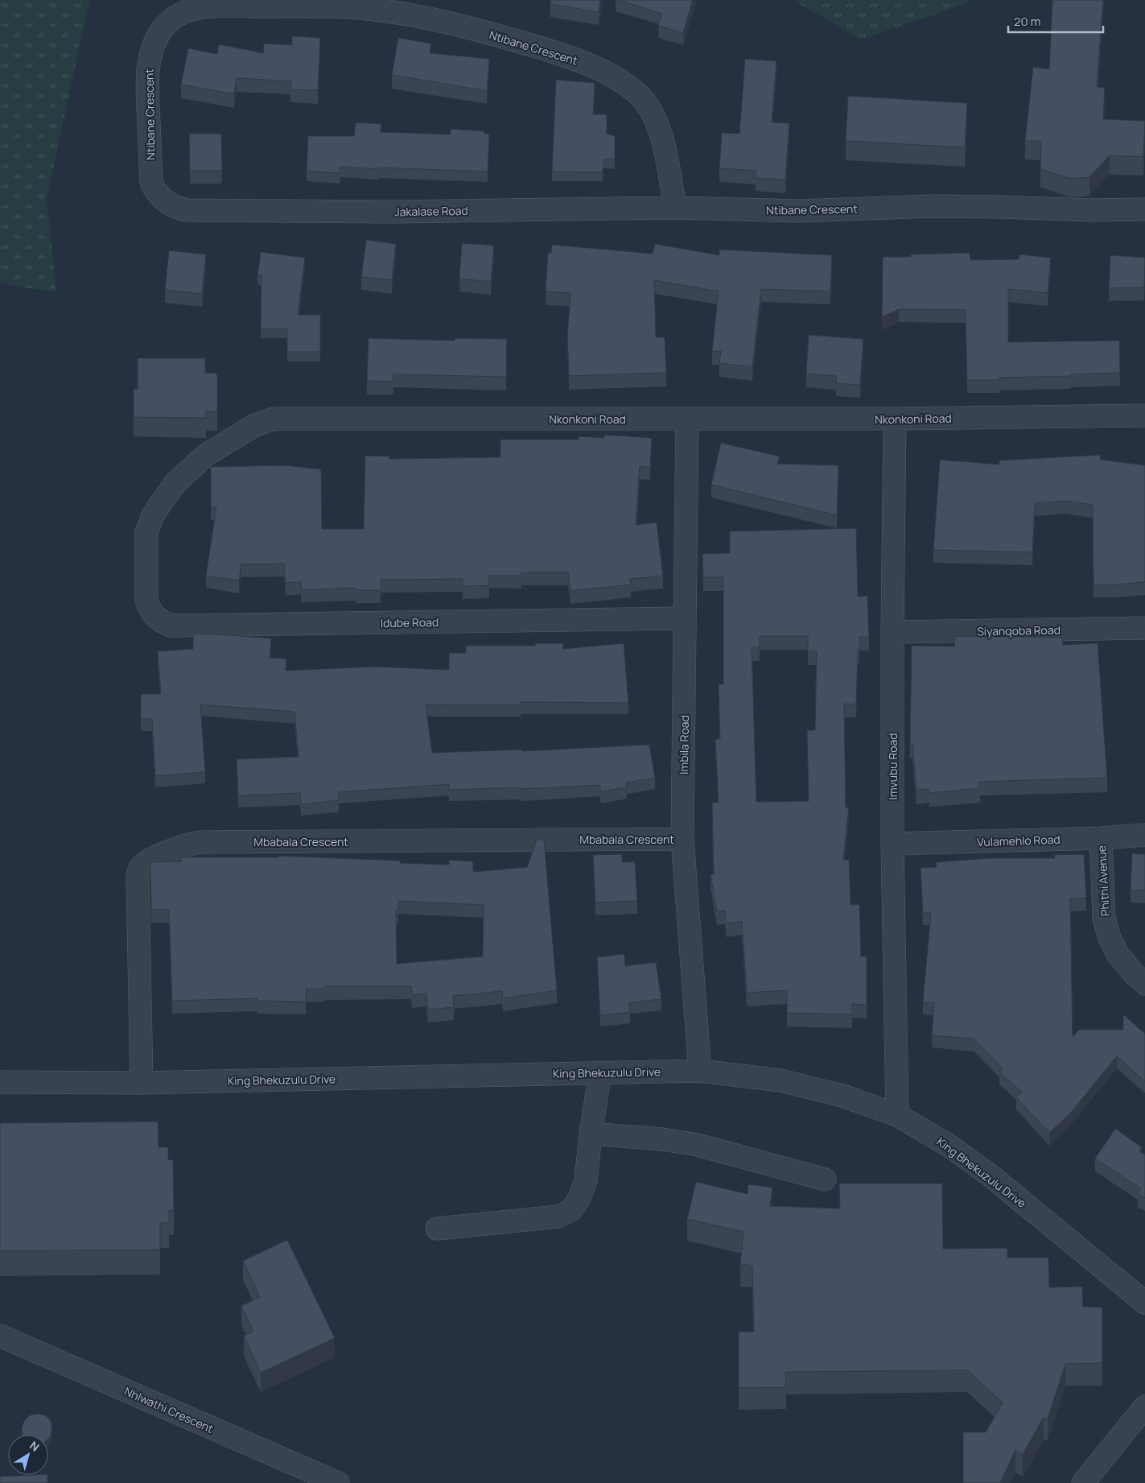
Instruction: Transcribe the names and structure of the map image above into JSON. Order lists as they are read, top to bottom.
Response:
{
  "streets": {
    "street": [
      "Ntibane Crescent",
      "Jakalase Road",
      "Nkonkoni Road",
      "Idube Road",
      "Siyanqoba Road",
      "Imbila Road",
      "Imvubu Road",
      "Mbabala Crescent",
      "Vulamehlo Road",
      "Phithi Avenue",
      "King Bhekuzulu Drive",
      "Nhlwathi Crescent"
    ]
  },
  "crossings": [
    ["Ntibane Crescent", "Jakalase Road"],
    ["Nkonkoni Road", "Idube Road"],
    ["Nkonkoni Road", "Imbila Road"],
    ["Nkonkoni Road", "Imvubu Road"],
    ["Idube Road", "Imbila Road"],
    ["Siyanqoba Road", "Imvubu Road"],
    ["Imbila Road", "Mbabala Crescent"],
    ["Imbila Road", "King Bhekuzulu Drive"],
    ["Imvubu Road", "Vulamehlo Road"],
    ["Imvubu Road", "King Bhekuzulu Drive"],
    ["Mbabala Crescent", "King Bhekuzulu Drive"],
    ["Vulamehlo Road", "Phithi Avenue"]
  ],
  "scale_bar": "20 m",
  "north": "top right"
}
